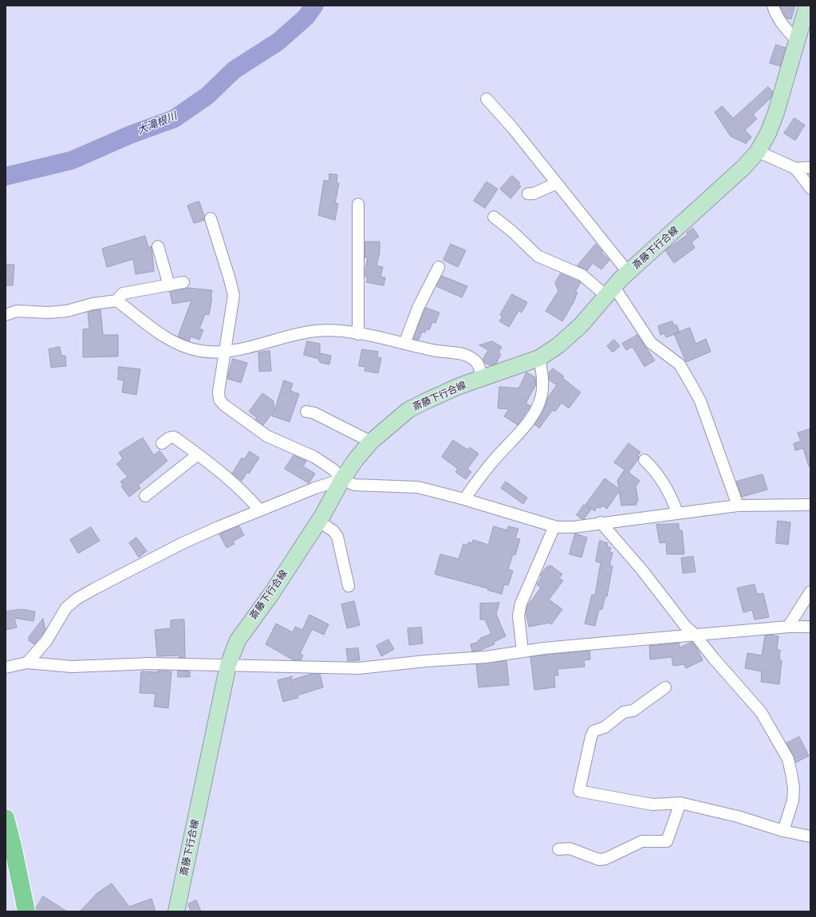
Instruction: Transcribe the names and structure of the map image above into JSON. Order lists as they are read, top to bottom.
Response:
{
  "streets": {
    "main road": ["斎藤下行合線"]
  },
  "water": ["大滝根川"]
}
